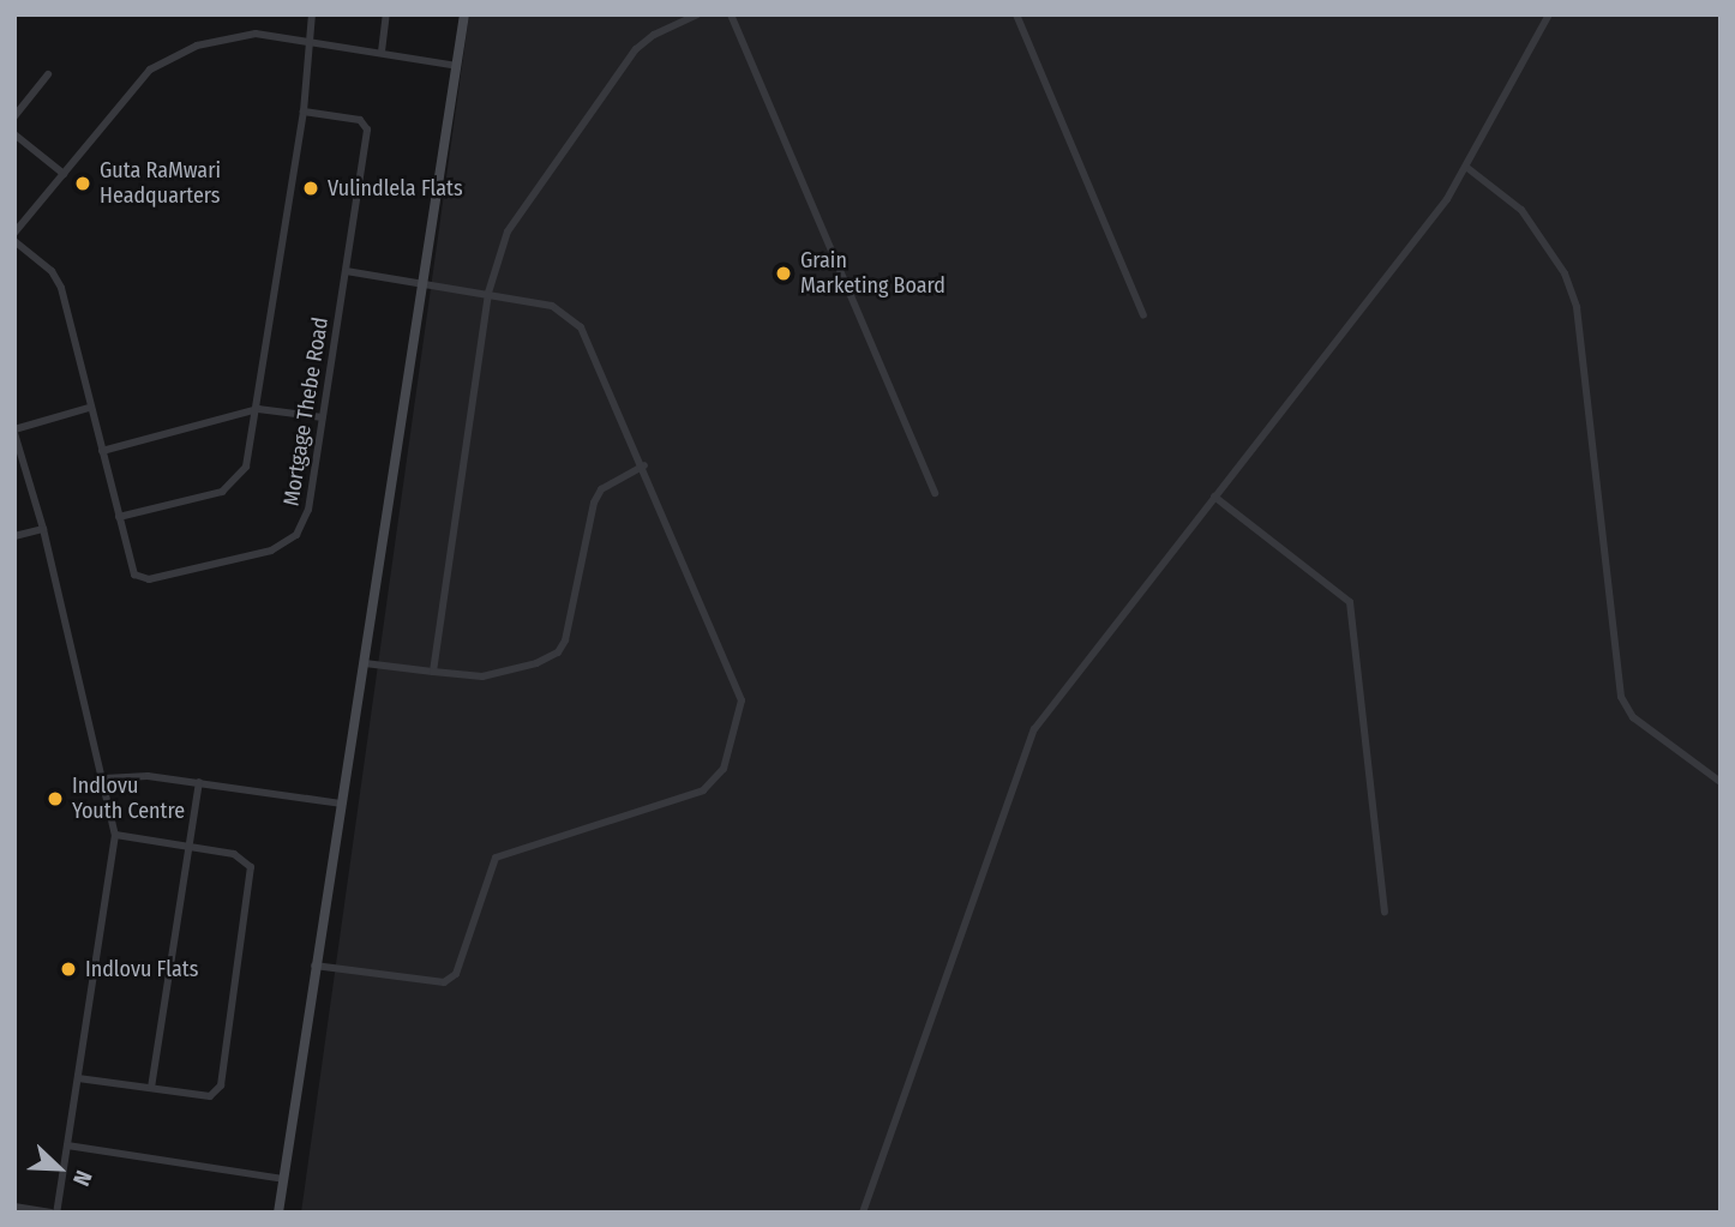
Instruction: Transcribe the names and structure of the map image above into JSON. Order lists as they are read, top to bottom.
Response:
{
  "streets": {
    "street": ["Mortgage Thebe Road"]
  },
  "places": [
    "Guta RaMwari Headquarters",
    "Vulindlela Flats",
    "Grain Marketing Board",
    "Indlovu Youth Centre",
    "Indlovu Flats"
  ],
  "north": "bottom right"
}
